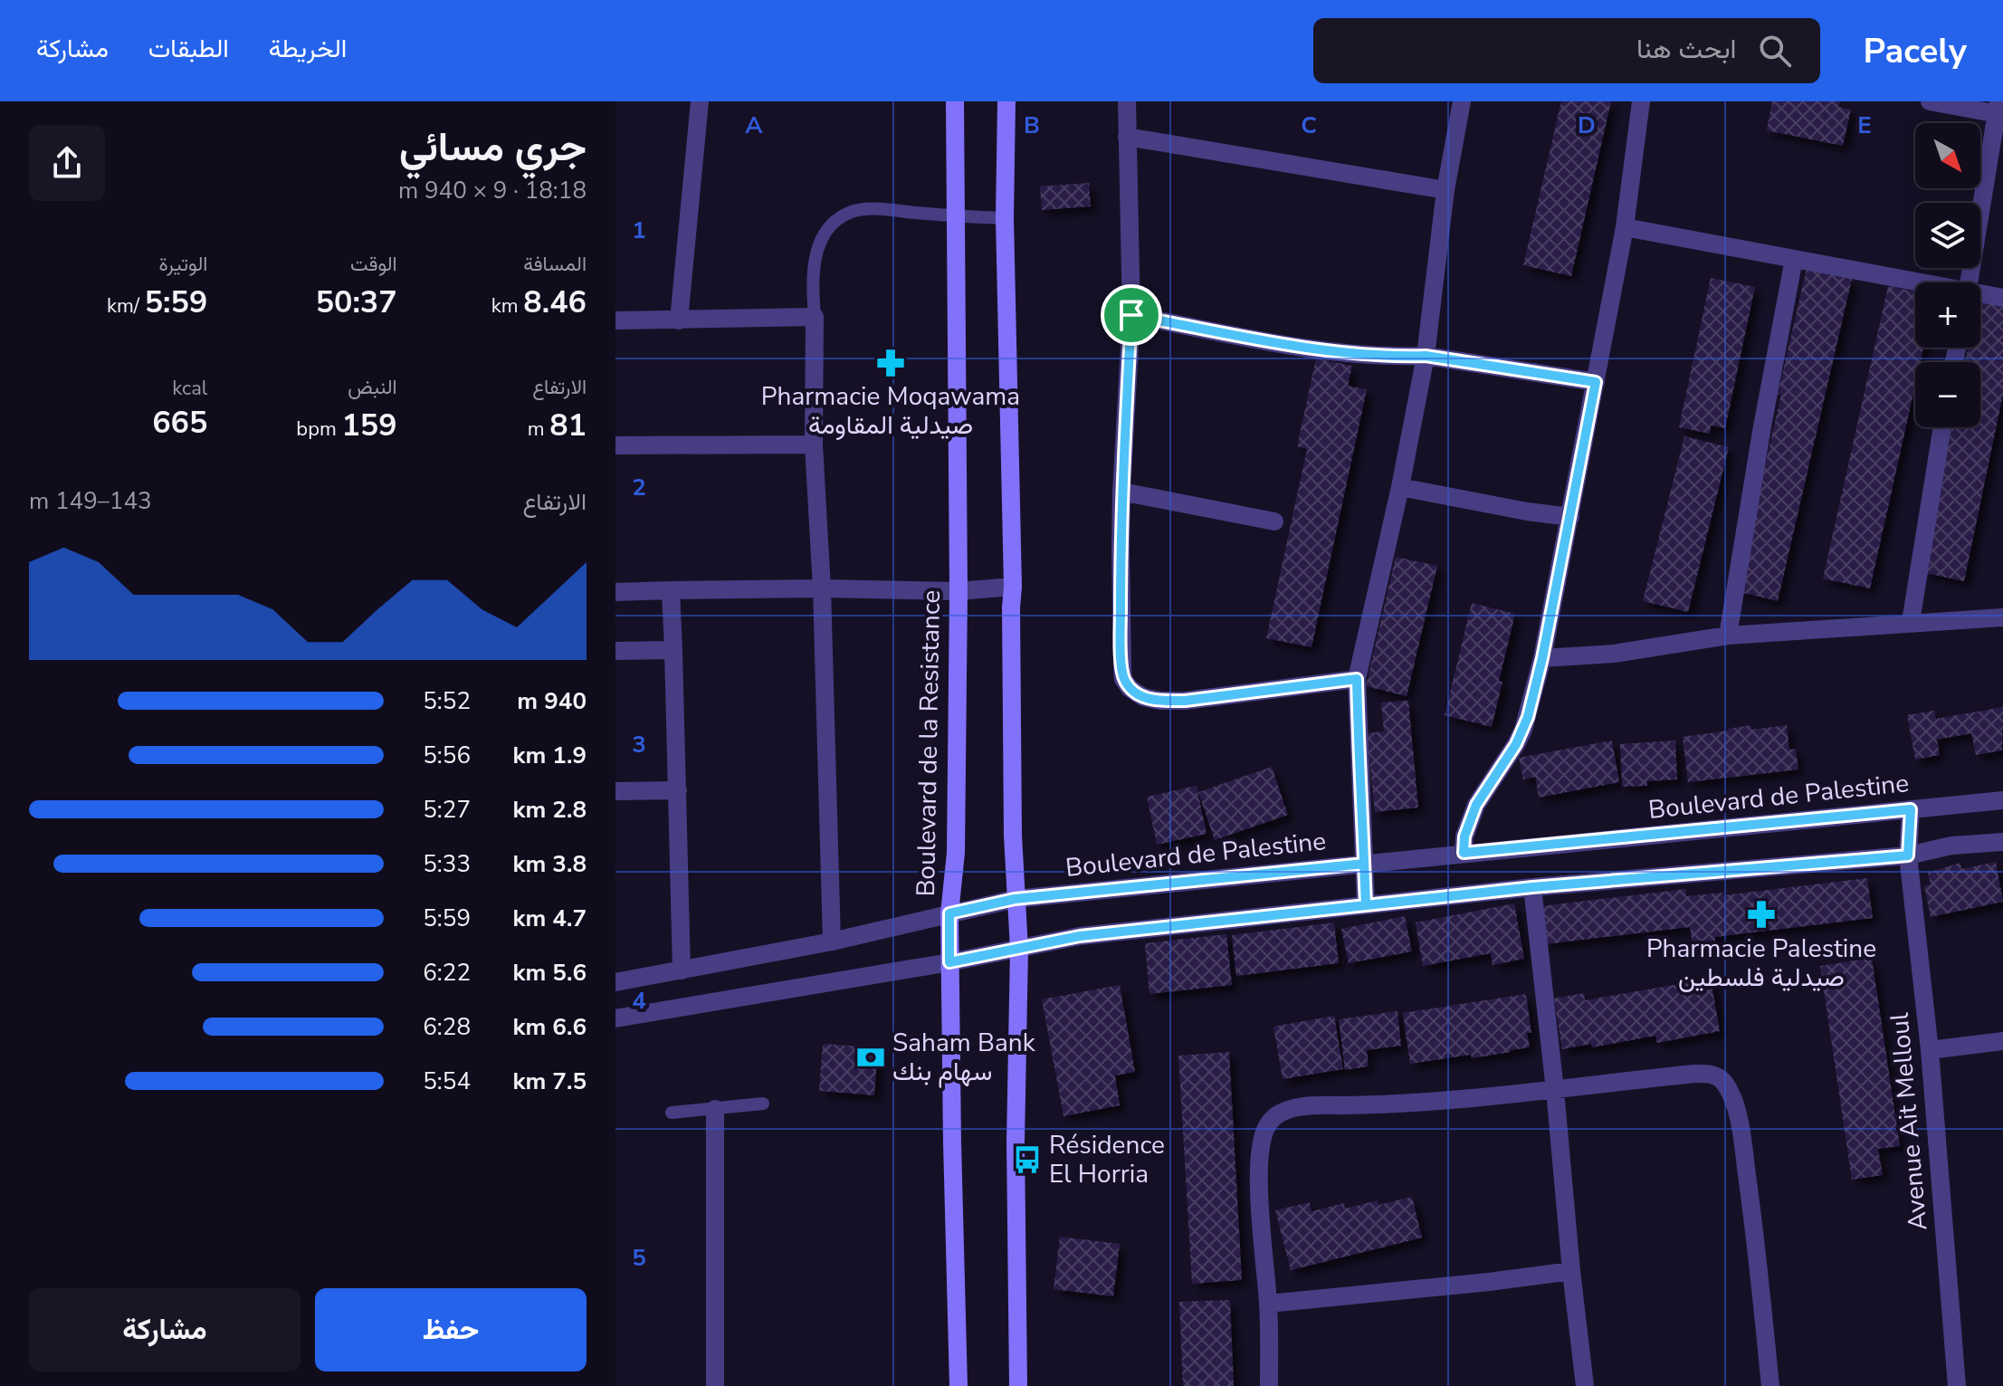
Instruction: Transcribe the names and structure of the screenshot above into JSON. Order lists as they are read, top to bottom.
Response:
{
  "streets": {
    "main road": ["Boulevard de la Resistance"],
    "street": ["Boulevard de Palestine", "Avenue Ait Melloul"]
  },
  "crossings": [
    ["Boulevard de la Resistance", "Boulevard de Palestine"],
    ["Boulevard de Palestine", "Avenue Ait Melloul"]
  ],
  "places": {
    "pharmacy": ["Pharmacie Moqawama صيدلية المقاومة", "Pharmacie Palestine صيدلية فلسطين"],
    "bank": ["Saham Bank سهام بنك"],
    "bus stop": ["Résidence El Horria"]
  },
  "north": "bottom right",
  "page": {
    "header": "Pacely",
    "search": "ابحث هنا",
    "nav": ["الخريطة", "الطبقات", "مشاركة"],
    "heading": ["جري مسائي", "18:18 · 9 × 940 m"],
    "map_buttons": ["+", "−"],
    "stats": [
      ["المسافة", "8.46 km"],
      ["الوقت", "50:37"],
      ["الوتيرة", "5:59 /km"],
      ["الارتفاع", "81 m"],
      ["النبض", "159 bpm"],
      ["kcal", "665"]
    ],
    "chart": ["الارتفاع", "143–149 m"],
    "list": [
      {
        "name": "940 m",
        "note": "5:52"
      },
      {
        "name": "1.9 km",
        "note": "5:56"
      },
      {
        "name": "2.8 km",
        "note": "5:27"
      },
      {
        "name": "3.8 km",
        "note": "5:33"
      },
      {
        "name": "4.7 km",
        "note": "5:59"
      },
      {
        "name": "5.6 km",
        "note": "6:22"
      },
      {
        "name": "6.6 km",
        "note": "6:28"
      },
      {
        "name": "7.5 km",
        "note": "5:54"
      }
    ],
    "buttons": ["حفظ", "مشاركة"]
  },
  "grid": {
    "columns": [
      "A",
      "B",
      "C",
      "D",
      "E"
    ],
    "rows": [
      "1",
      "2",
      "3",
      "4",
      "5"
    ]
  }
}
